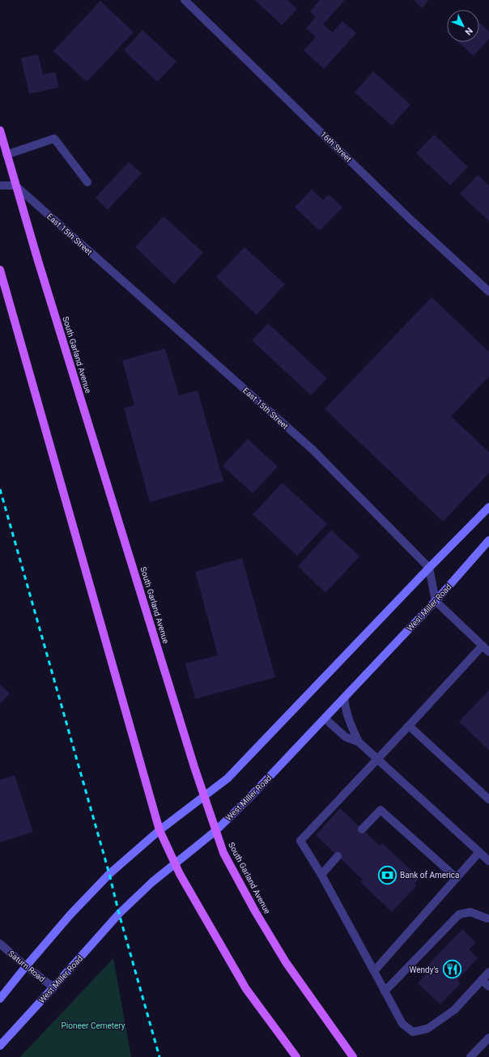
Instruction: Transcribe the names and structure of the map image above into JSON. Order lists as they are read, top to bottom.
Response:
{
  "streets": {
    "main road": ["South Garland Avenue", "West Miller Road"],
    "street": ["16th Street", "East 15th Street", "Saturn Road"]
  },
  "crossings": [
    ["East 15th Street", "South Garland Avenue"],
    ["South Garland Avenue", "West Miller Road"],
    ["West Miller Road", "Saturn Road"]
  ],
  "parks": ["Pioneer Cemetery"],
  "places": {
    "bank": ["Bank of America"],
    "restaurant": ["Wendy's"]
  },
  "north": "bottom right"
}
